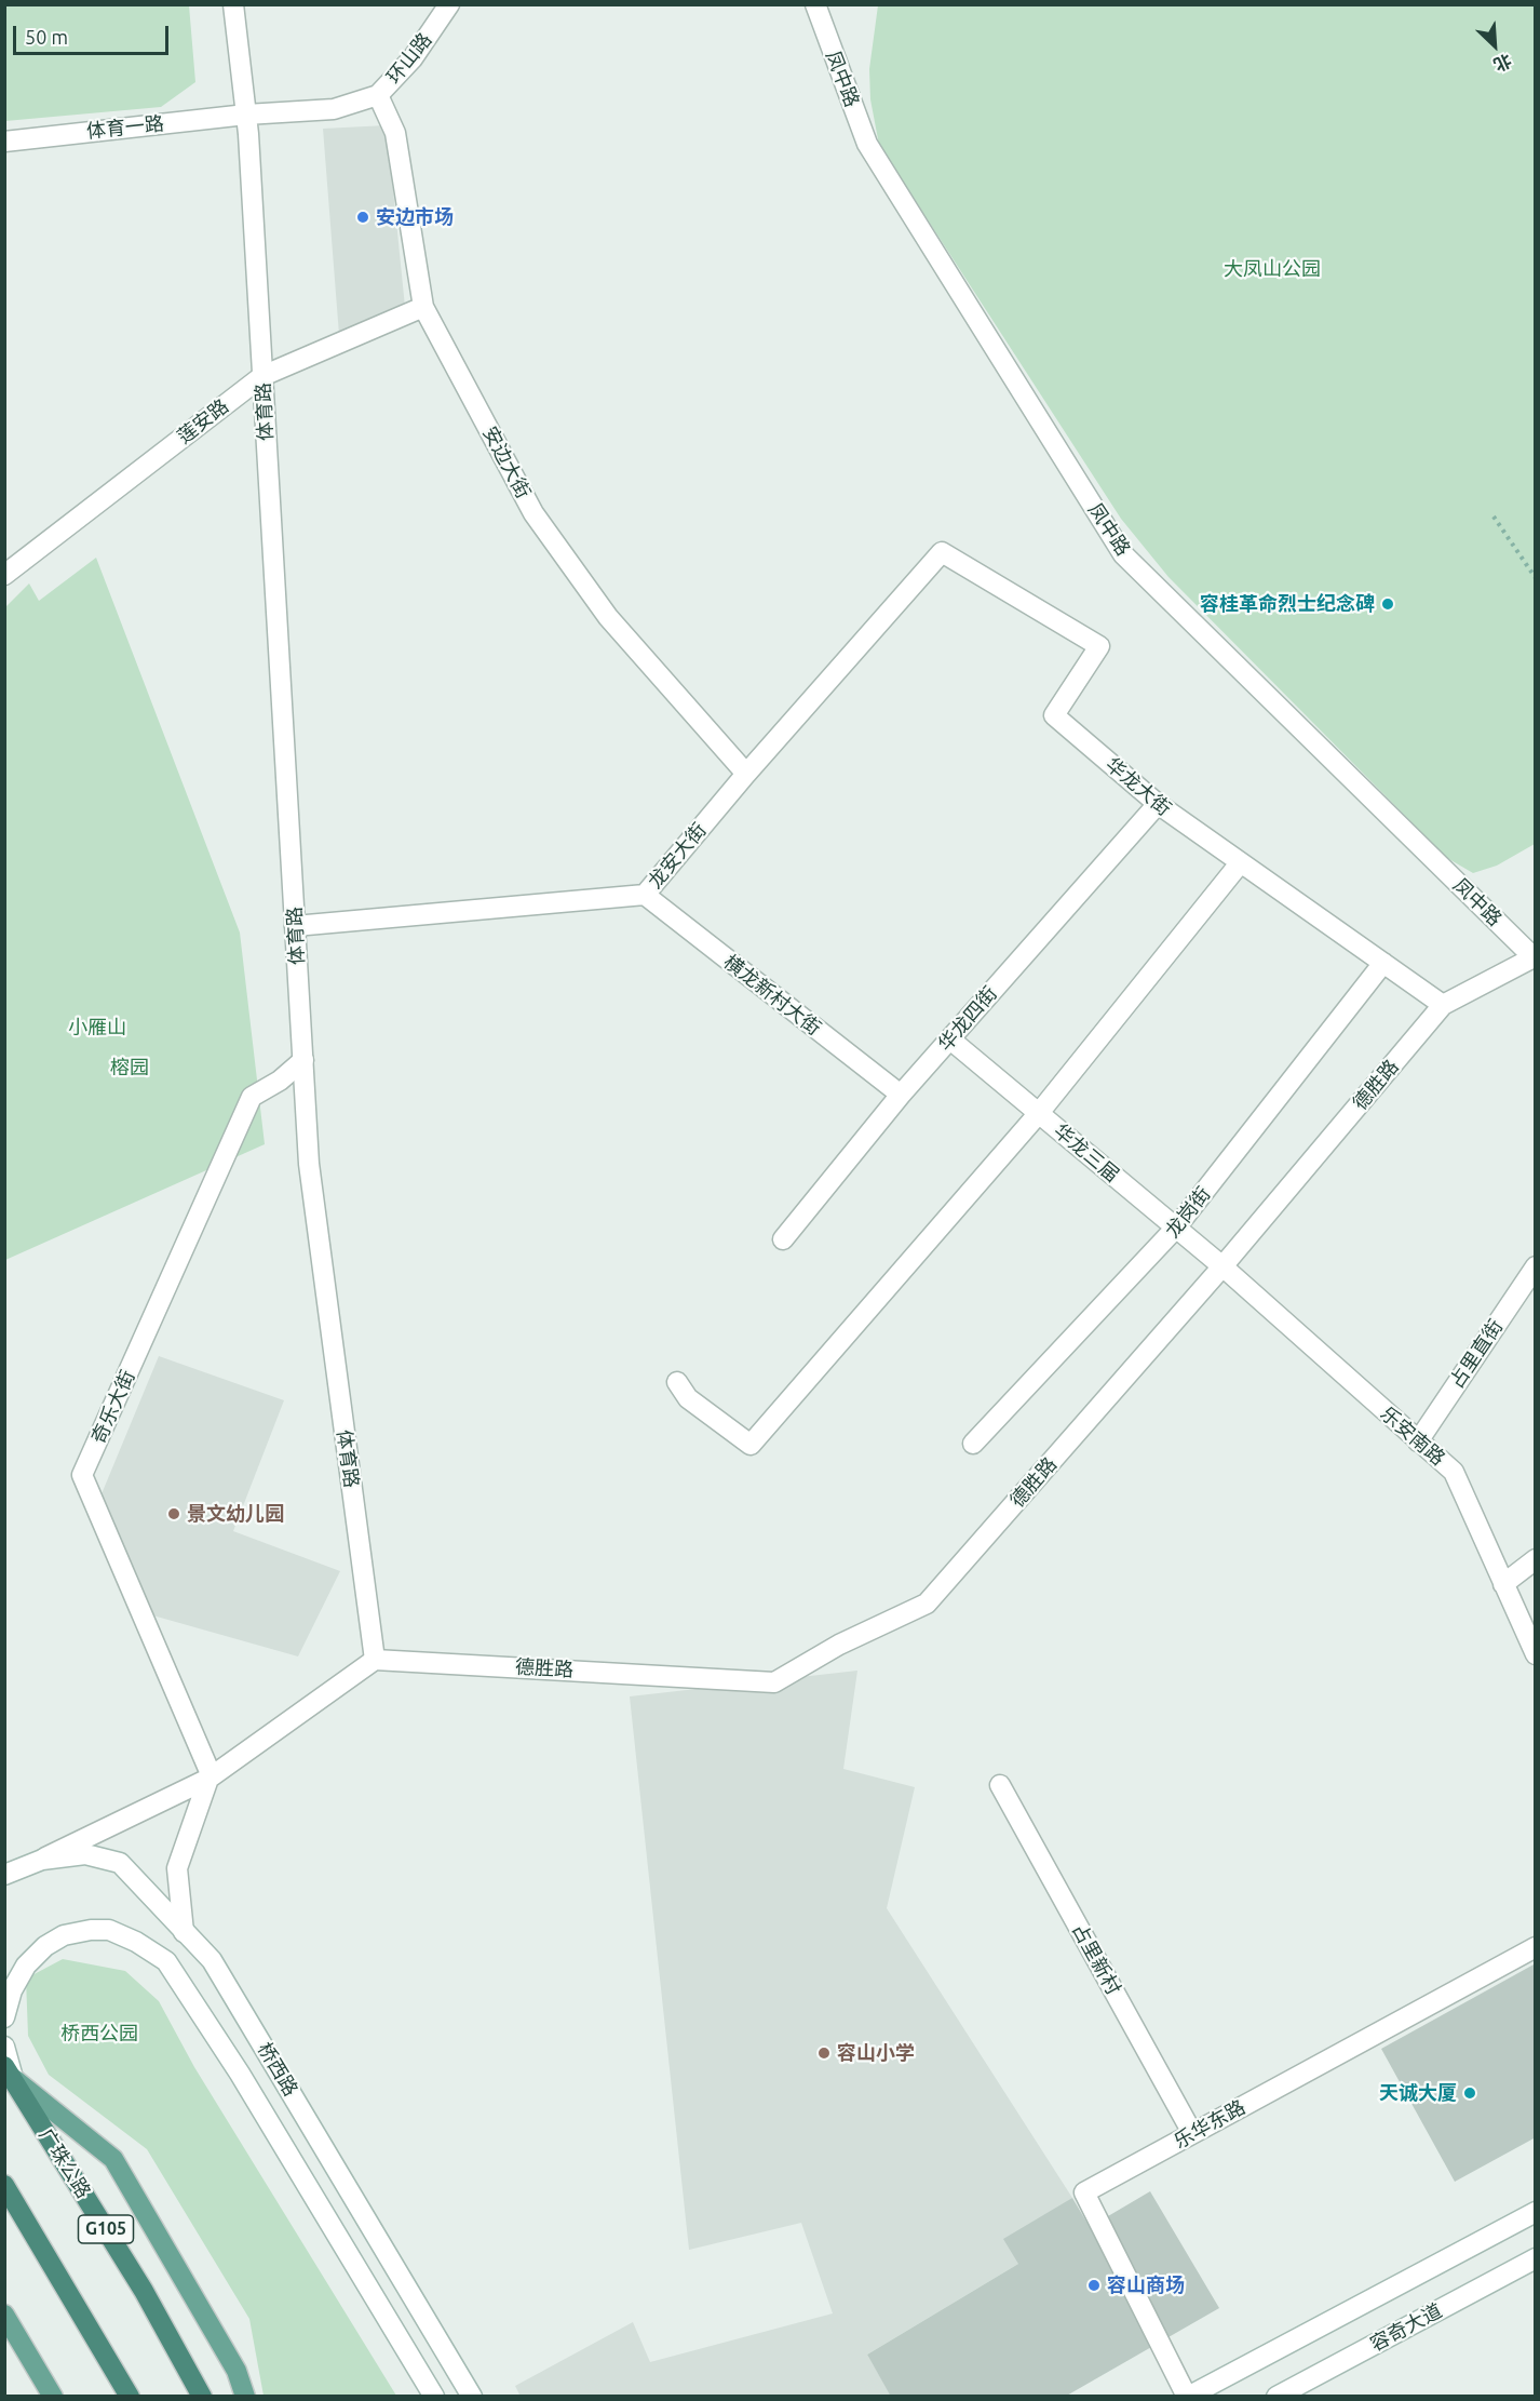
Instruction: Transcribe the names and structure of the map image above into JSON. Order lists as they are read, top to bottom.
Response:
{
  "streets": {
    "highway": ["广珠公路", "G105"],
    "street": [
      "环山路",
      "凤中路",
      "体育一路",
      "体育路",
      "莲安路",
      "安边大街",
      "华龙大街",
      "龙安大街",
      "横龙新村大街",
      "华龙四街",
      "德胜路",
      "华龙三届",
      "龙岗街",
      "占里直街",
      "奇乐大街",
      "乐安南路",
      "占里新村",
      "桥西路",
      "乐华东路",
      "容奇大道"
    ]
  },
  "crossings": [
    ["环山路", "体育一路"],
    ["环山路", "体育路"],
    ["环山路", "安边大街"],
    ["凤中路", "德胜路"],
    ["体育一路", "体育路"],
    ["体育路", "莲安路"],
    ["体育路", "龙安大街"],
    ["体育路", "德胜路"],
    ["体育路", "奇乐大街"],
    ["莲安路", "安边大街"],
    ["安边大街", "龙安大街"],
    ["华龙大街", "龙安大街"],
    ["华龙大街", "华龙四街"],
    ["华龙大街", "德胜路"],
    ["华龙大街", "龙岗街"],
    ["龙安大街", "横龙新村大街"],
    ["横龙新村大街", "华龙四街"],
    ["华龙四街", "华龙三届"],
    ["德胜路", "华龙三届"],
    ["德胜路", "乐安南路"],
    ["华龙三届", "龙岗街"],
    ["华龙三届", "乐安南路"],
    ["占里直街", "乐安南路"],
    ["占里新村", "乐华东路"]
  ],
  "parks": [
    "大凤山公园",
    "小雁山",
    "榕园",
    "桥西公园"
  ],
  "places": [
    "安边市场",
    "容桂革命烈士纪念碑",
    "景文幼儿园",
    "容山小学",
    "天诚大厦",
    "容山商场"
  ],
  "scale_bar": "50 m",
  "north": "bottom right"
}
